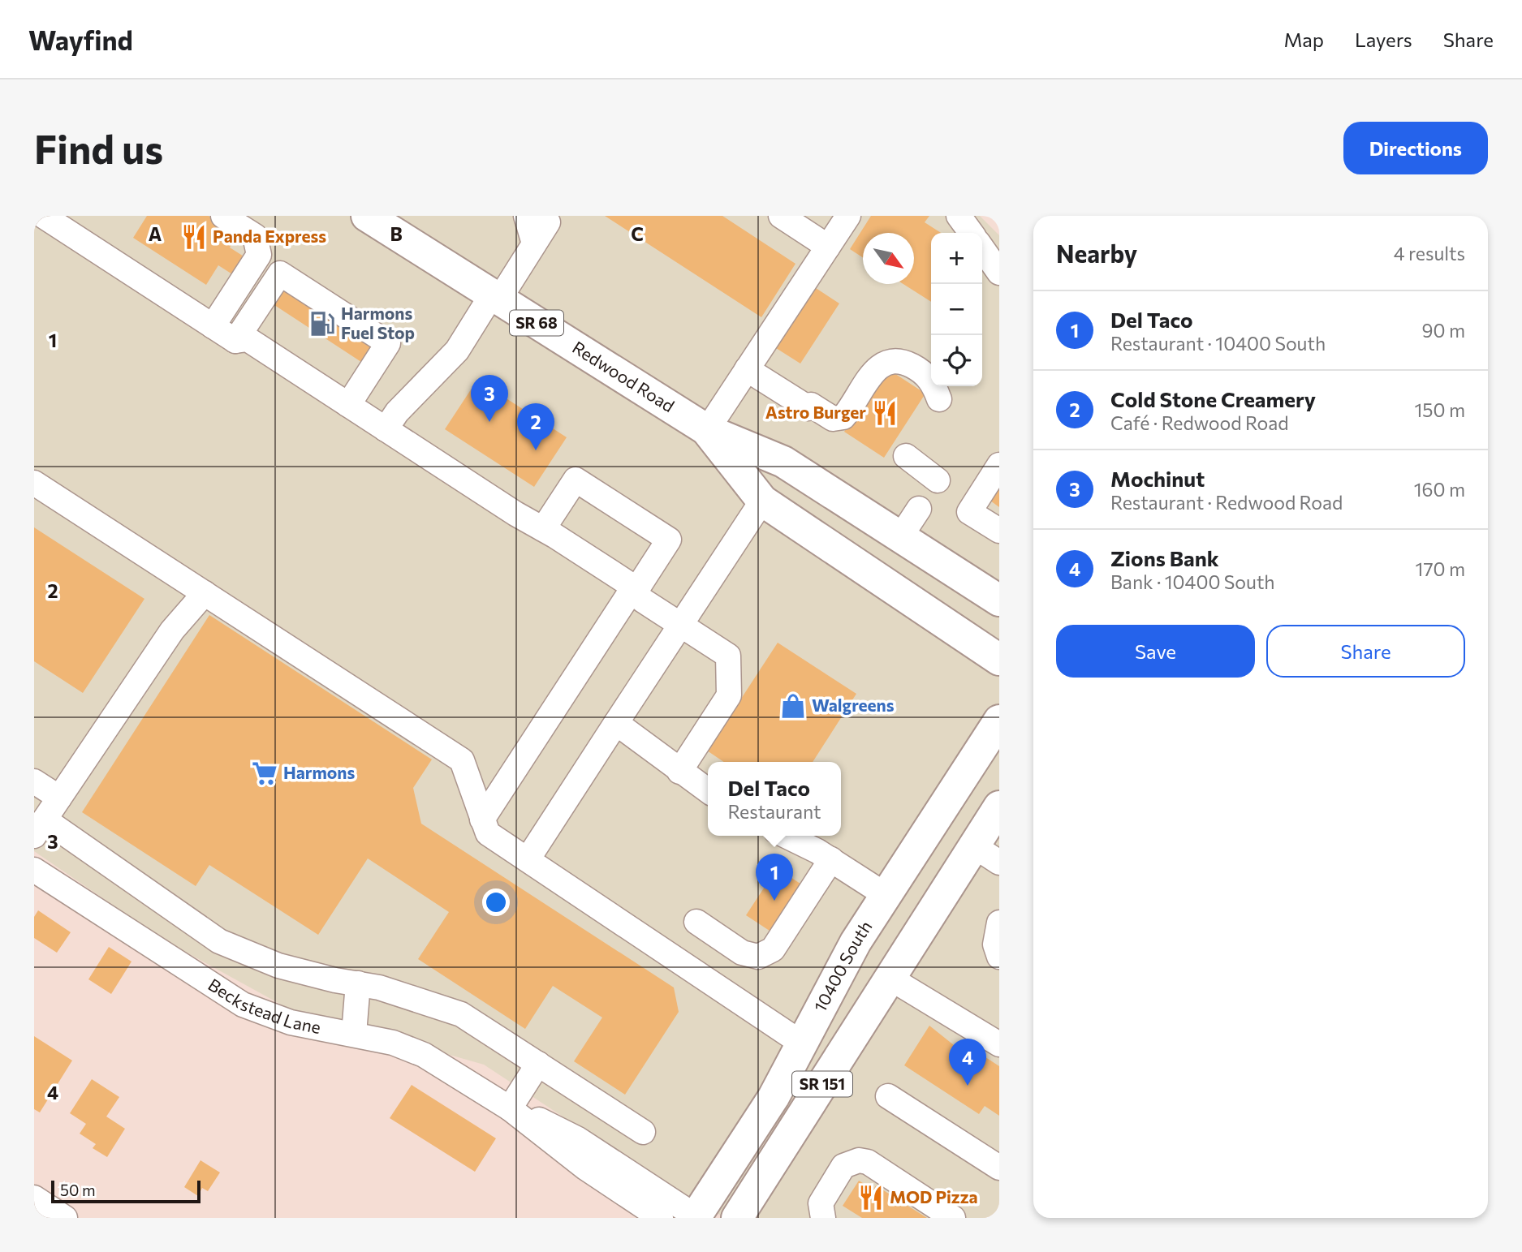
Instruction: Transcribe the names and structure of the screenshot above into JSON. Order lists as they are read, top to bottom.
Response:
{
  "streets": {
    "main road": [
      "SR 68",
      "Redwood Road",
      "10400 South",
      "SR 151"
    ],
    "street": ["Beckstead Lane"]
  },
  "crossings": [
    ["10400 South", "Beckstead Lane"]
  ],
  "places": {
    "restaurant": ["Panda Express", "Astro Burger", "MOD Pizza"],
    "fuel station": ["Harmons Fuel Stop"],
    "shop": ["Walgreens"],
    "supermarket": ["Harmons"]
  },
  "scale_bar": "50 m",
  "north": "bottom right",
  "page": {
    "header": "Wayfind",
    "nav": ["Map", "Layers", "Share"],
    "buttons": [
      "Directions",
      ["Save", "Share"]
    ],
    "title": "Find us",
    "heading": ["Nearby", "4 results"],
    "map_buttons": ["+", "−"],
    "list": [
      {
        "mark": "1",
        "name": "Del Taco",
        "note": "Restaurant · 10400 South",
        "value": "90 m"
      },
      {
        "mark": "2",
        "name": "Cold Stone Creamery",
        "note": "Café · Redwood Road",
        "value": "150 m"
      },
      {
        "mark": "3",
        "name": "Mochinut",
        "note": "Restaurant · Redwood Road",
        "value": "160 m"
      },
      {
        "mark": "4",
        "name": "Zions Bank",
        "note": "Bank · 10400 South",
        "value": "170 m"
      }
    ],
    "pins": [
      "3",
      "2",
      "1",
      "4"
    ],
    "popup": ["Del Taco", "Restaurant"],
    "scale": "50 m"
  },
  "grid": {
    "columns": ["A", "B", "C"],
    "rows": [
      "1",
      "2",
      "3",
      "4"
    ]
  }
}
